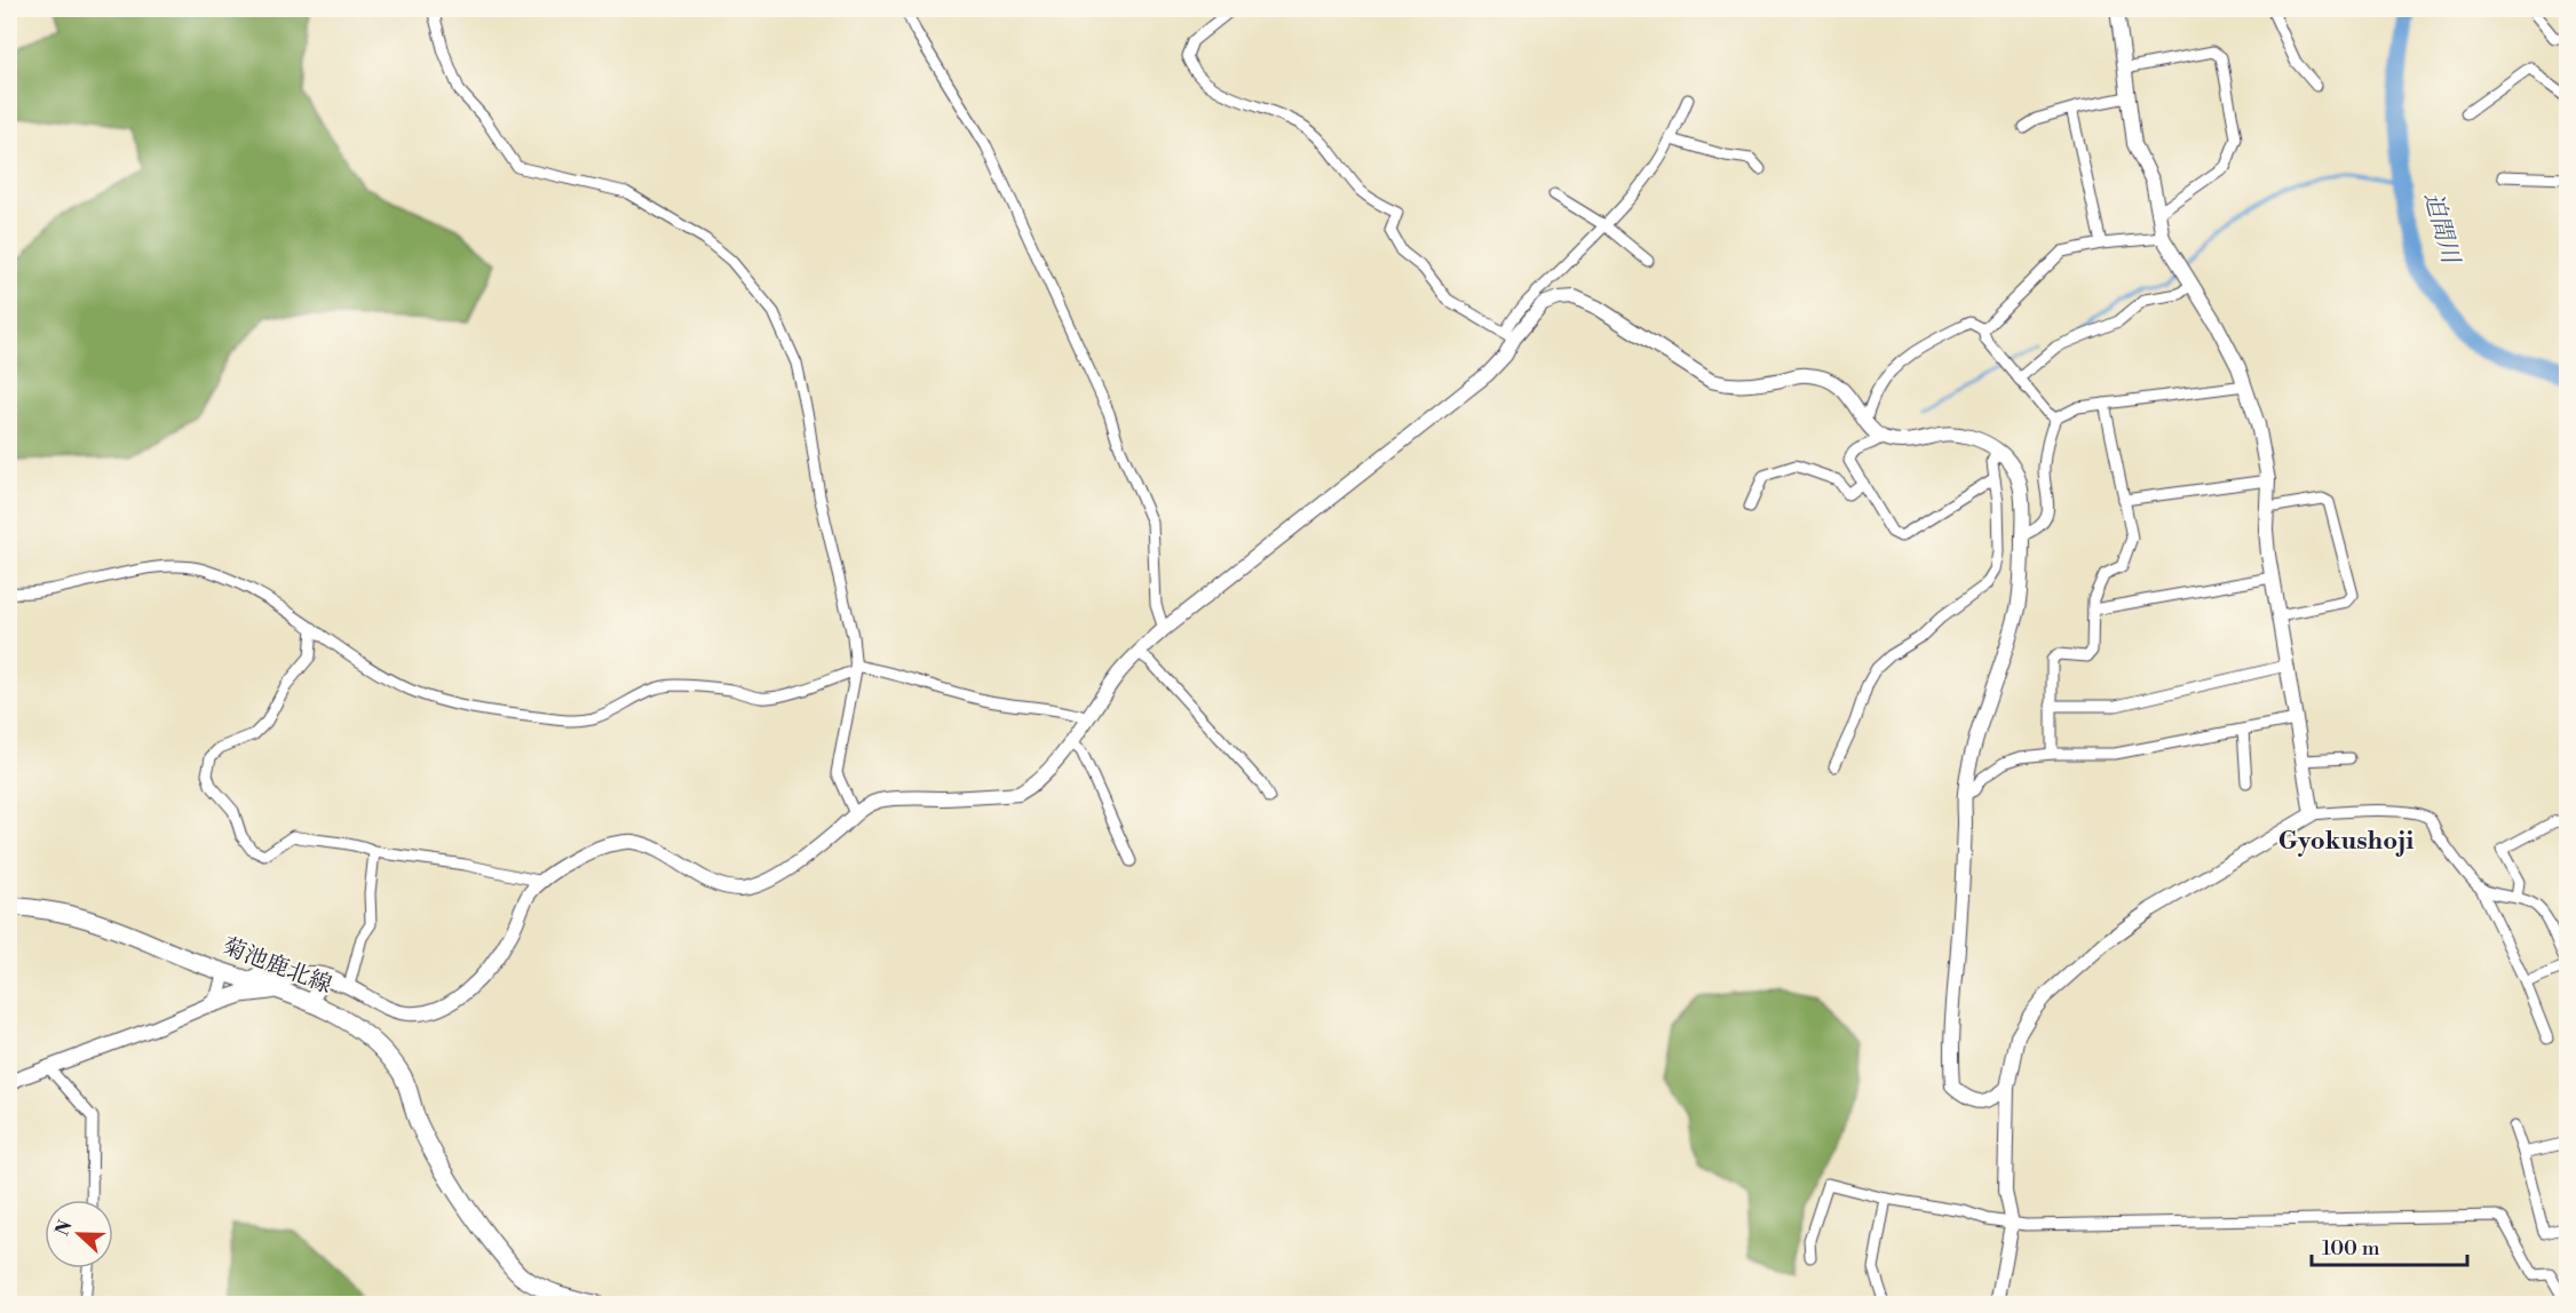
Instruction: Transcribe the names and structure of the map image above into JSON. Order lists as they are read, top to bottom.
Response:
{
  "streets": {
    "main road": ["菊池鹿北線"]
  },
  "districts": ["Gyokushoji"],
  "water": ["迫間川"],
  "scale_bar": "100 m",
  "north": "left"
}
